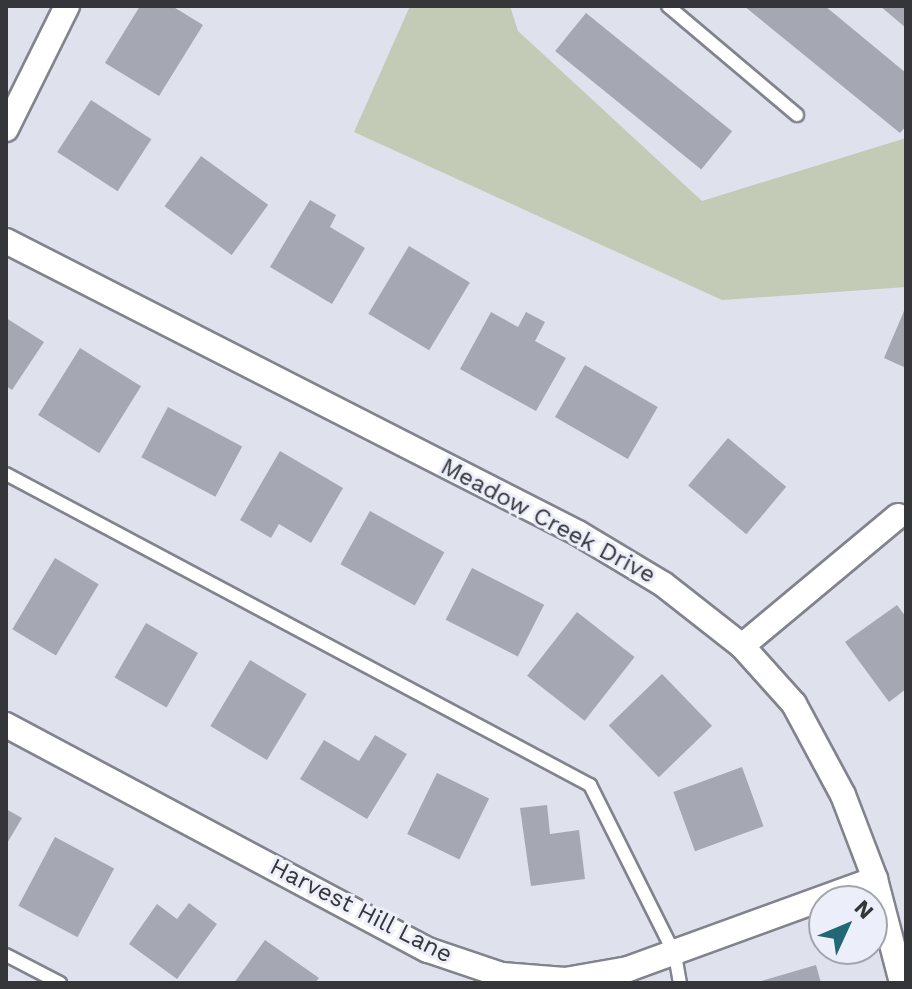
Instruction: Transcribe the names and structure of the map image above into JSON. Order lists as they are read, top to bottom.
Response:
{
  "streets": {
    "street": ["Meadow Creek Drive", "Harvest Hill Lane"]
  },
  "crossings": [
    ["Meadow Creek Drive", "Harvest Hill Lane"]
  ],
  "north": "top right"
}
